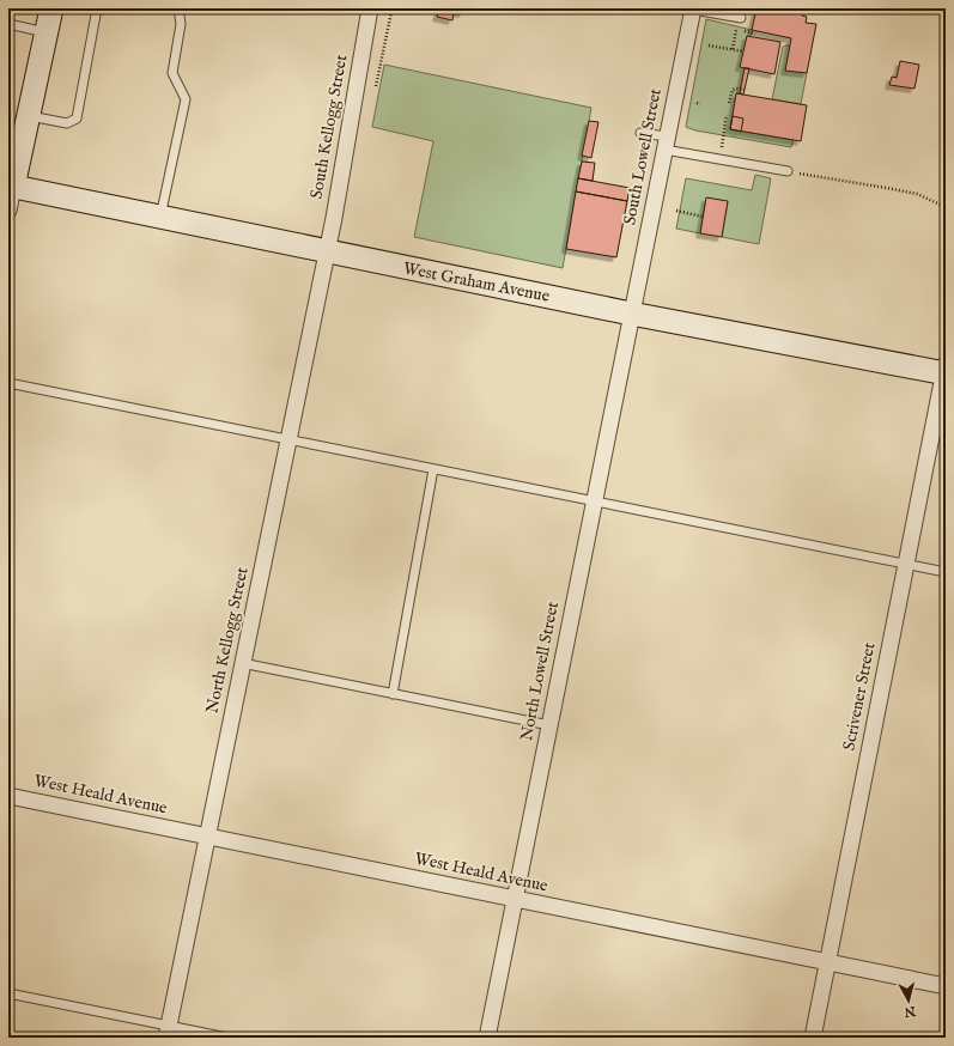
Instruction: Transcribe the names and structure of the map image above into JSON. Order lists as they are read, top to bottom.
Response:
{
  "streets": {
    "main road": ["West Graham Avenue"],
    "street": [
      "South Kellogg Street",
      "South Lowell Street",
      "North Kellogg Street",
      "North Lowell Street",
      "Scrivener Street",
      "West Heald Avenue"
    ]
  },
  "crossings": [
    ["South Kellogg Street", "West Graham Avenue"],
    ["South Kellogg Street", "North Kellogg Street"],
    ["South Lowell Street", "West Graham Avenue"],
    ["South Lowell Street", "North Lowell Street"],
    ["West Graham Avenue", "North Kellogg Street"],
    ["West Graham Avenue", "North Lowell Street"],
    ["West Graham Avenue", "Scrivener Street"],
    ["North Kellogg Street", "West Heald Avenue"],
    ["North Lowell Street", "West Heald Avenue"],
    ["Scrivener Street", "West Heald Avenue"]
  ],
  "north": "bottom"
}
